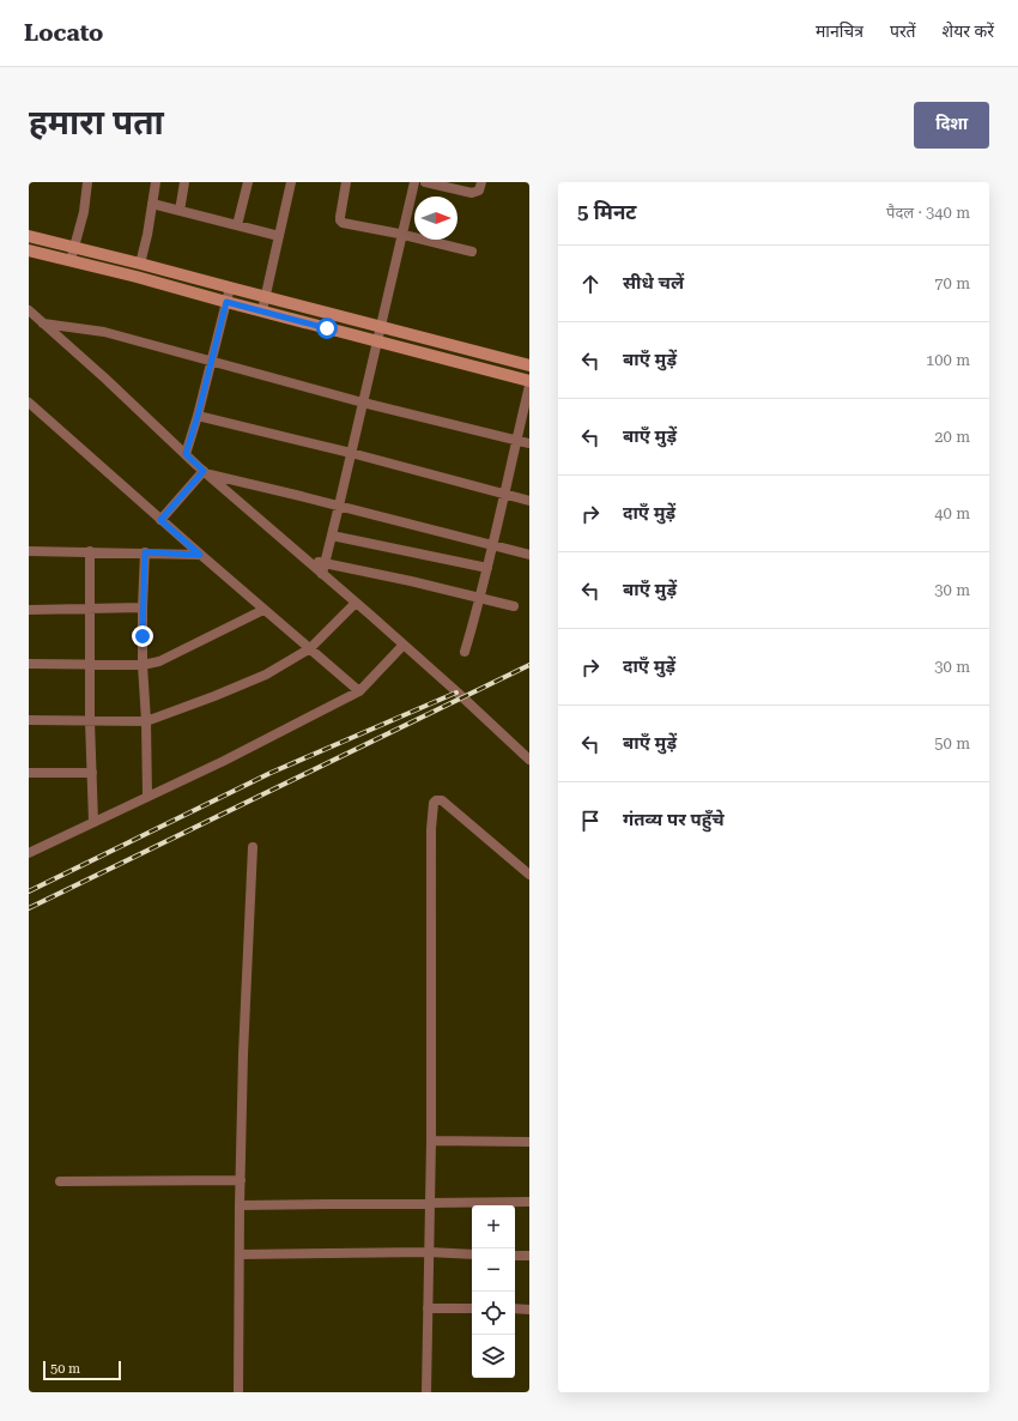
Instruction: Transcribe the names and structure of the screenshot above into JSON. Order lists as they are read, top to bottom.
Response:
{
  "scale_bar": "50 m",
  "north": "right",
  "page": {
    "header": "Locato",
    "nav": ["मानचित्र", "परतें", "शेयर करें"],
    "buttons": "दिशा",
    "title": "हमारा पता",
    "heading": ["5 मिनट", "पैदल · 340 m"],
    "list": [
      ["सीधे चलें", "70 m"],
      ["बाएँ मुड़ें", "100 m"],
      ["बाएँ मुड़ें", "20 m"],
      ["दाएँ मुड़ें", "40 m"],
      ["बाएँ मुड़ें", "30 m"],
      ["दाएँ मुड़ें", "30 m"],
      ["बाएँ मुड़ें", "50 m"],
      "गंतव्य पर पहुँचे"
    ],
    "map_buttons": ["+", "−"],
    "scale": "50 m"
  }
}
